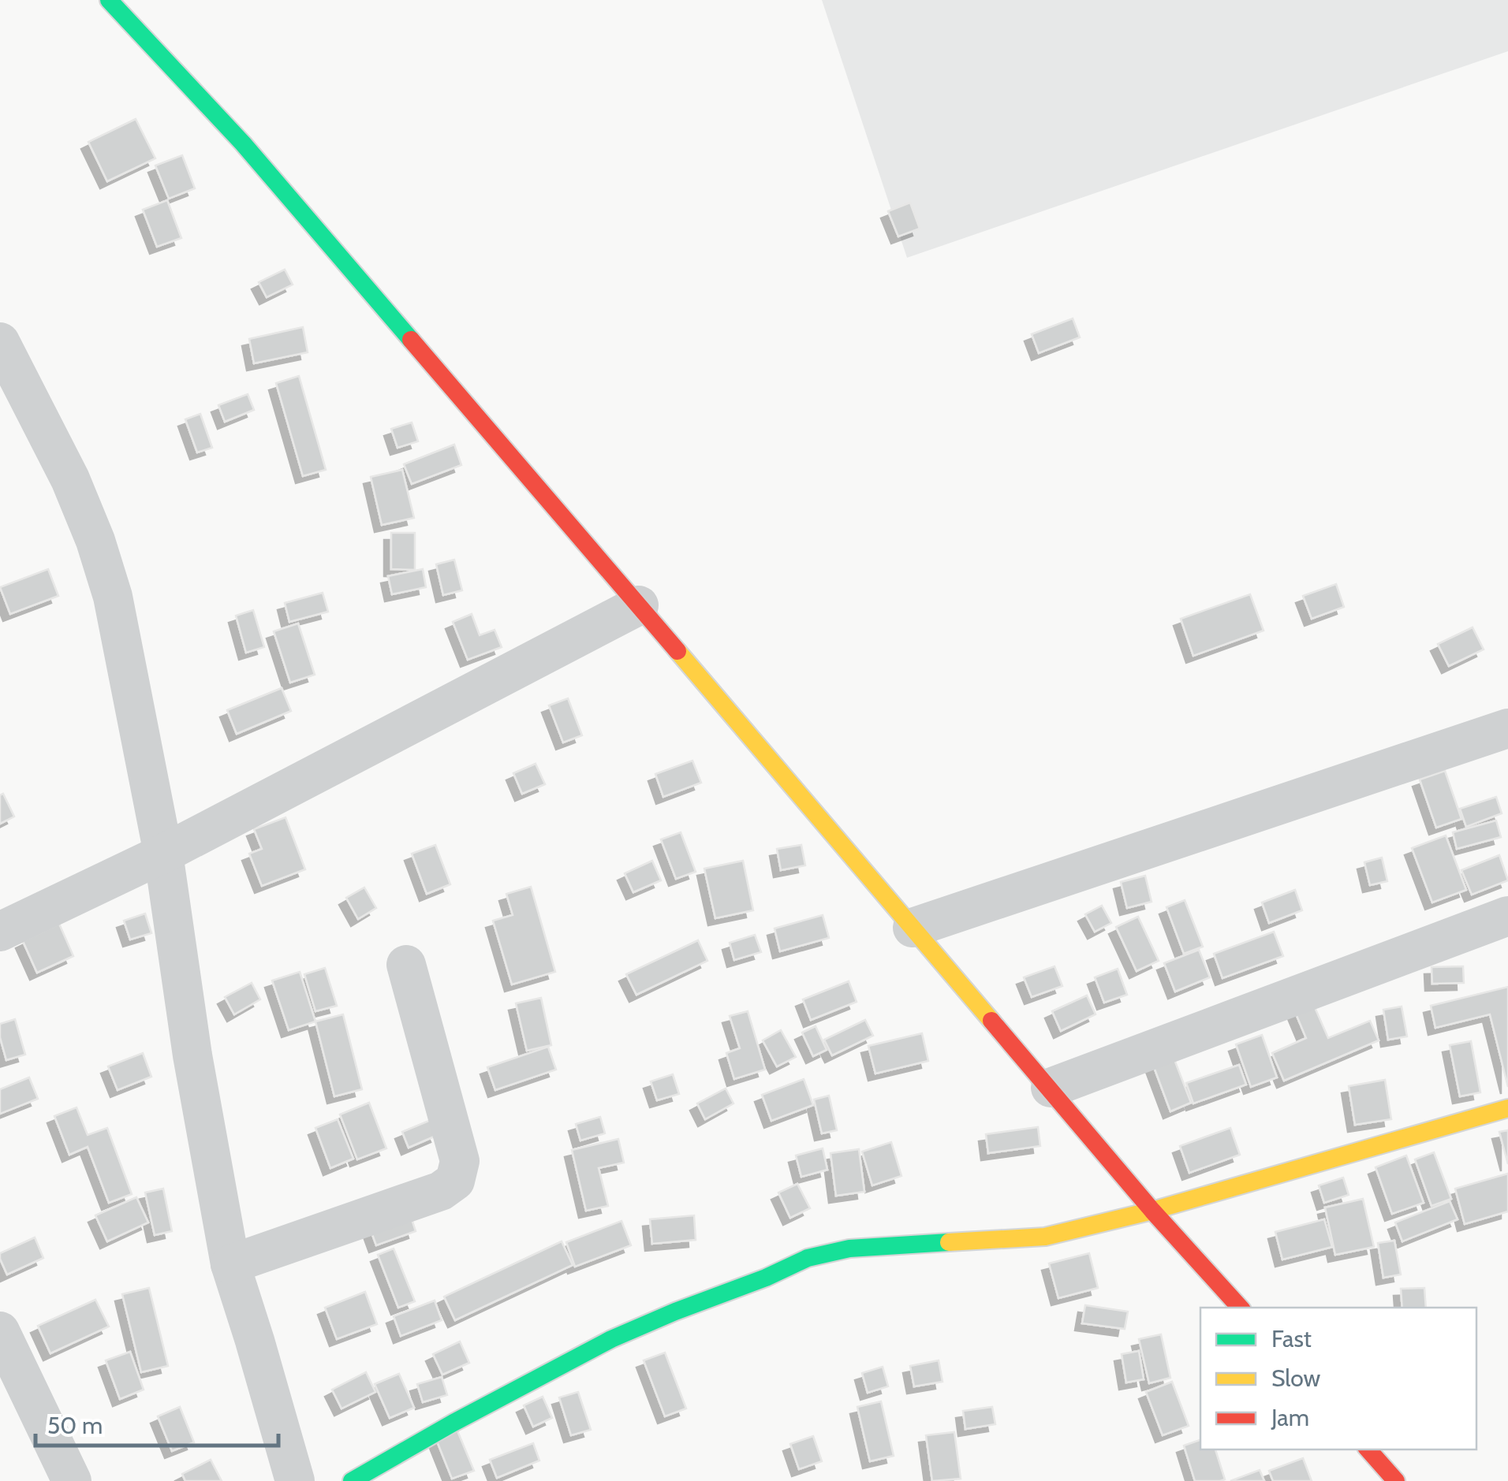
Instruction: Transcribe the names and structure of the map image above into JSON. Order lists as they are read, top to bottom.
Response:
{
  "legend": ["Fast", "Slow", "Jam"],
  "scale_bar": "50 m"
}
